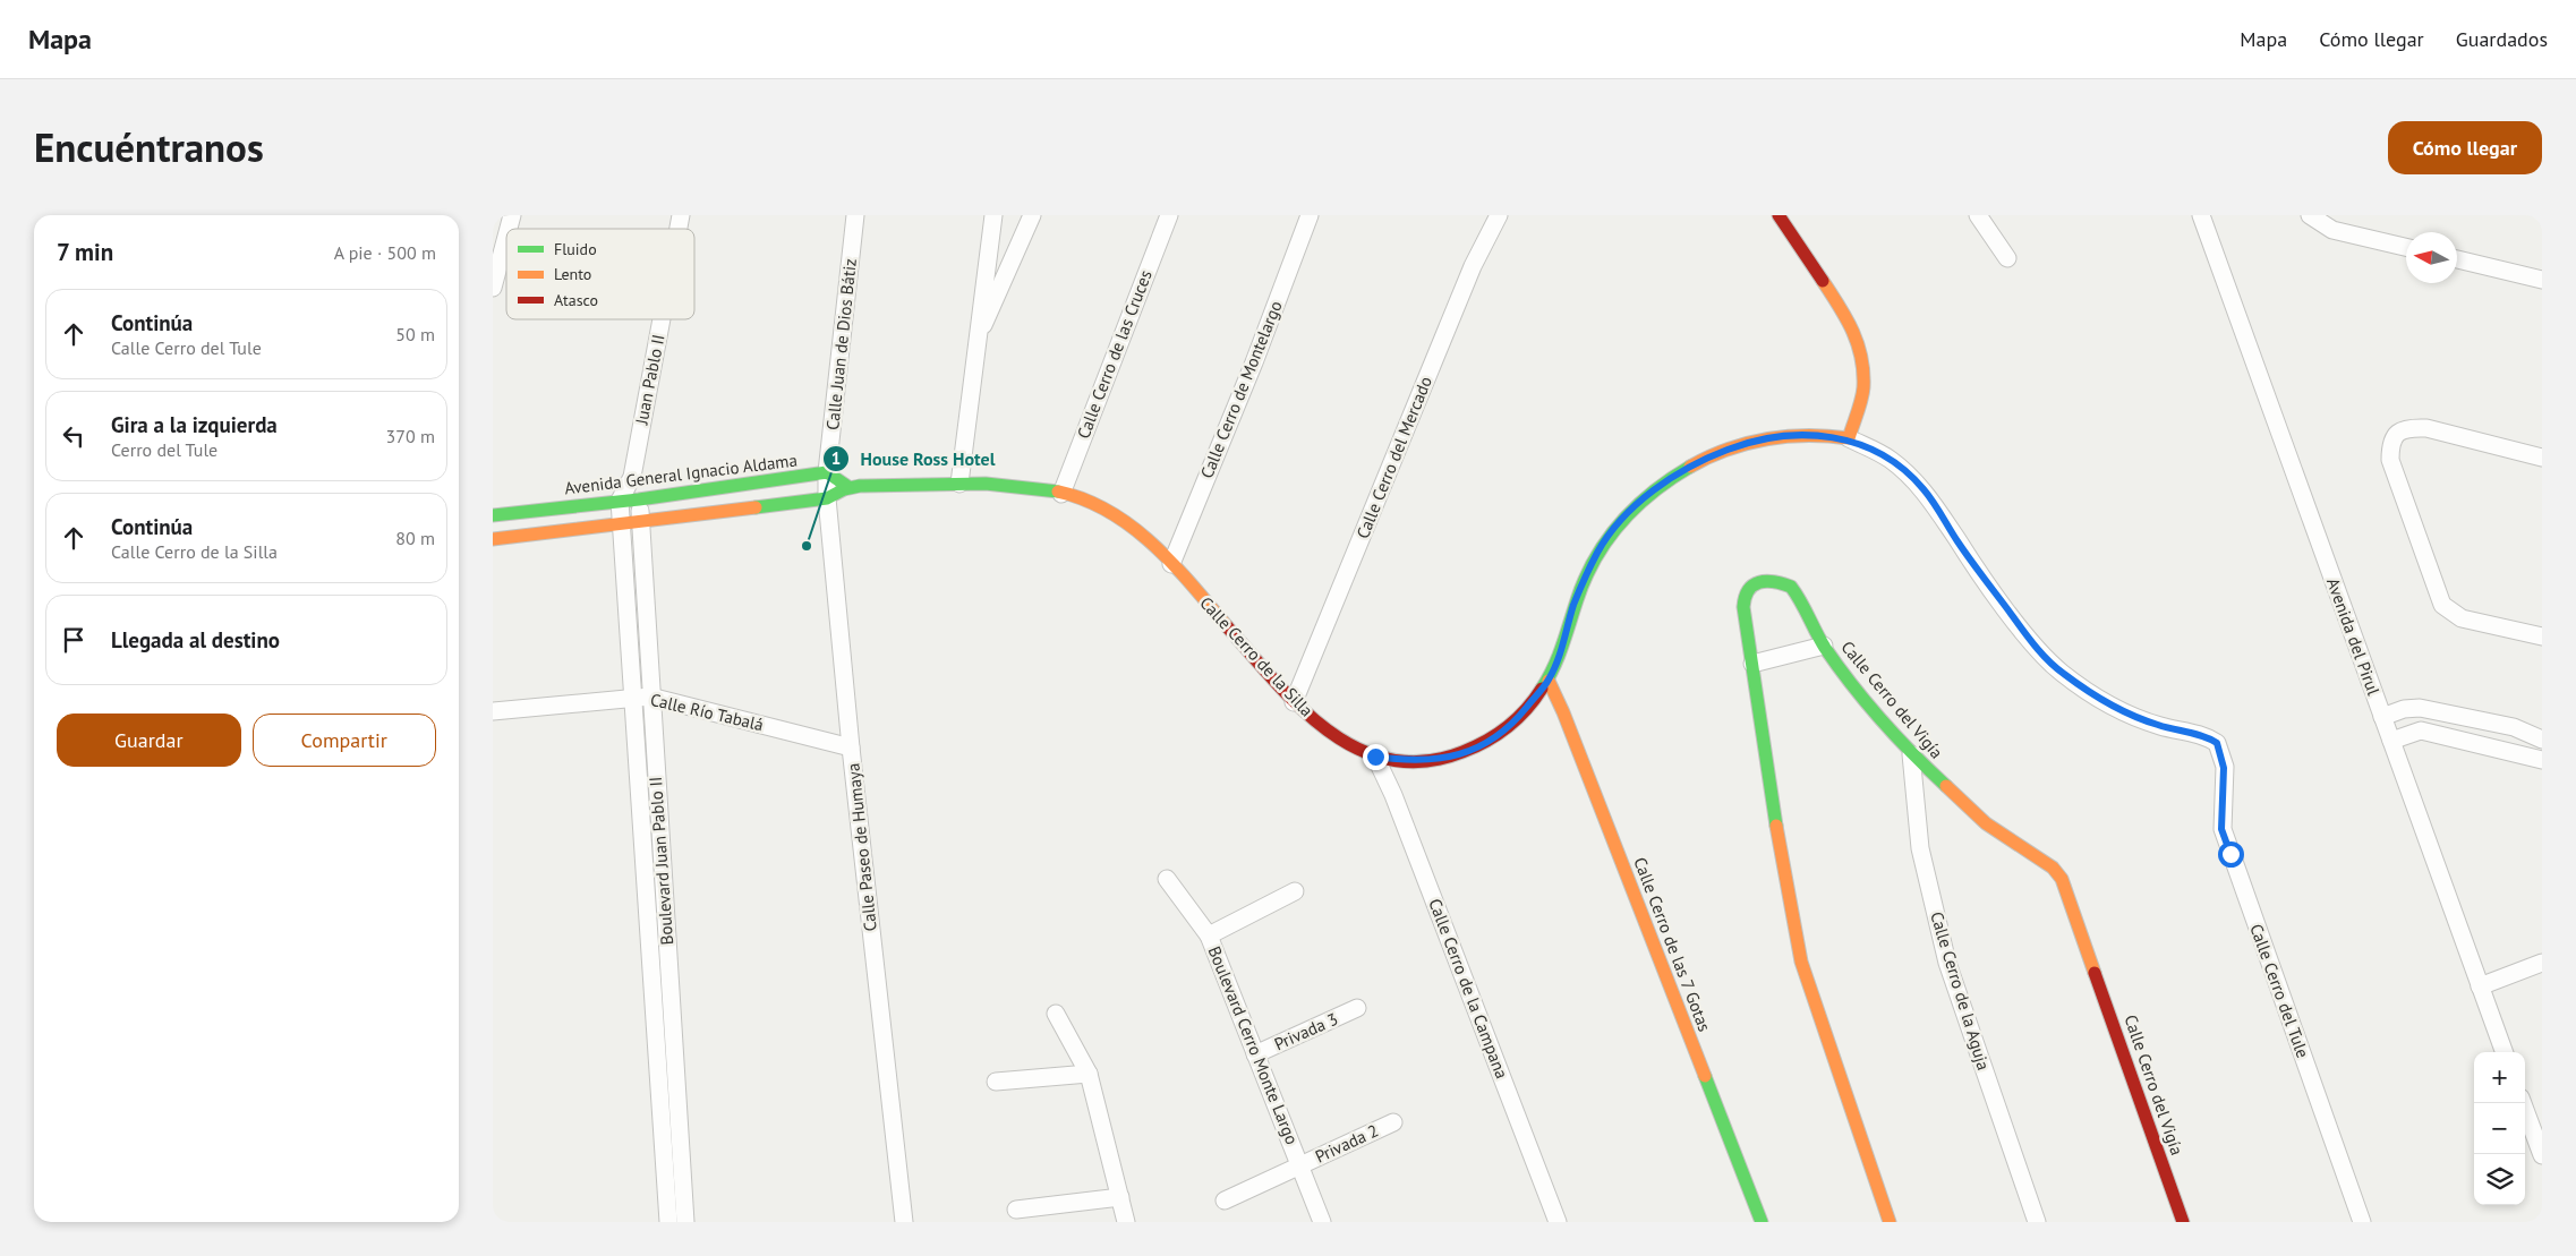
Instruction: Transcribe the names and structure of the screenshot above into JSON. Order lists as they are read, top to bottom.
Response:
{
  "streets": {
    "street": [
      "Calle Juan de Dios Bátiz",
      "Calle Cerro de las Cruces",
      "Juan Pablo II",
      "Calle Cerro de Montelargo",
      "Calle Cerro del Mercado",
      "Avenida General Ignacio Aldama",
      "Avenida del Pirul",
      "Calle Cerro de la Silla",
      "Calle Cerro del Vigía",
      "Calle Río Tabalá",
      "Calle Paseo de Humaya",
      "Boulevard Juan Pablo II",
      "Calle Cerro de las 7 Gotas",
      "Calle Cerro de la Campana",
      "Calle Cerro de la Aguja",
      "Calle Cerro del Tule",
      "Privada 3",
      "Boulevard Cerro Monte Largo",
      "Privada 2"
    ]
  },
  "crossings": [
    ["Calle Juan de Dios Bátiz", "Avenida General Ignacio Aldama"],
    ["Calle Juan de Dios Bátiz", "Calle Paseo de Humaya"],
    ["Calle Cerro de las Cruces", "Calle Cerro de la Silla"],
    ["Juan Pablo II", "Avenida General Ignacio Aldama"],
    ["Juan Pablo II", "Boulevard Juan Pablo II"],
    ["Calle Cerro de Montelargo", "Calle Cerro de la Silla"],
    ["Calle Cerro del Mercado", "Calle Cerro de la Silla"],
    ["Avenida General Ignacio Aldama", "Calle Paseo de Humaya"],
    ["Avenida General Ignacio Aldama", "Boulevard Juan Pablo II"],
    ["Calle Cerro de la Silla", "Calle Cerro de las 7 Gotas"],
    ["Calle Cerro de la Silla", "Calle Cerro de la Campana"],
    ["Calle Cerro de la Silla", "Calle Cerro del Tule"],
    ["Calle Cerro del Vigía", "Calle Cerro de la Aguja"],
    ["Calle Río Tabalá", "Calle Paseo de Humaya"],
    ["Calle Río Tabalá", "Boulevard Juan Pablo II"],
    ["Privada 3", "Boulevard Cerro Monte Largo"],
    ["Boulevard Cerro Monte Largo", "Privada 2"]
  ],
  "places": ["House Ross Hotel"],
  "legend": ["Fluido", "Lento", "Atasco"],
  "north": "left",
  "page": {
    "header": "Mapa",
    "nav": ["Mapa", "Cómo llegar", "Guardados"],
    "title": "Encuéntranos",
    "buttons": [
      "Cómo llegar",
      ["Guardar", "Compartir"]
    ],
    "heading": ["7 min", "A pie · 500 m"],
    "list": [
      ["Continúa", "Calle Cerro del Tule", "50 m"],
      ["Gira a la izquierda", "Cerro del Tule", "370 m"],
      ["Continúa", "Calle Cerro de la Silla", "80 m"],
      "Llegada al destino"
    ],
    "map_buttons": ["+", "−"]
  }
}
